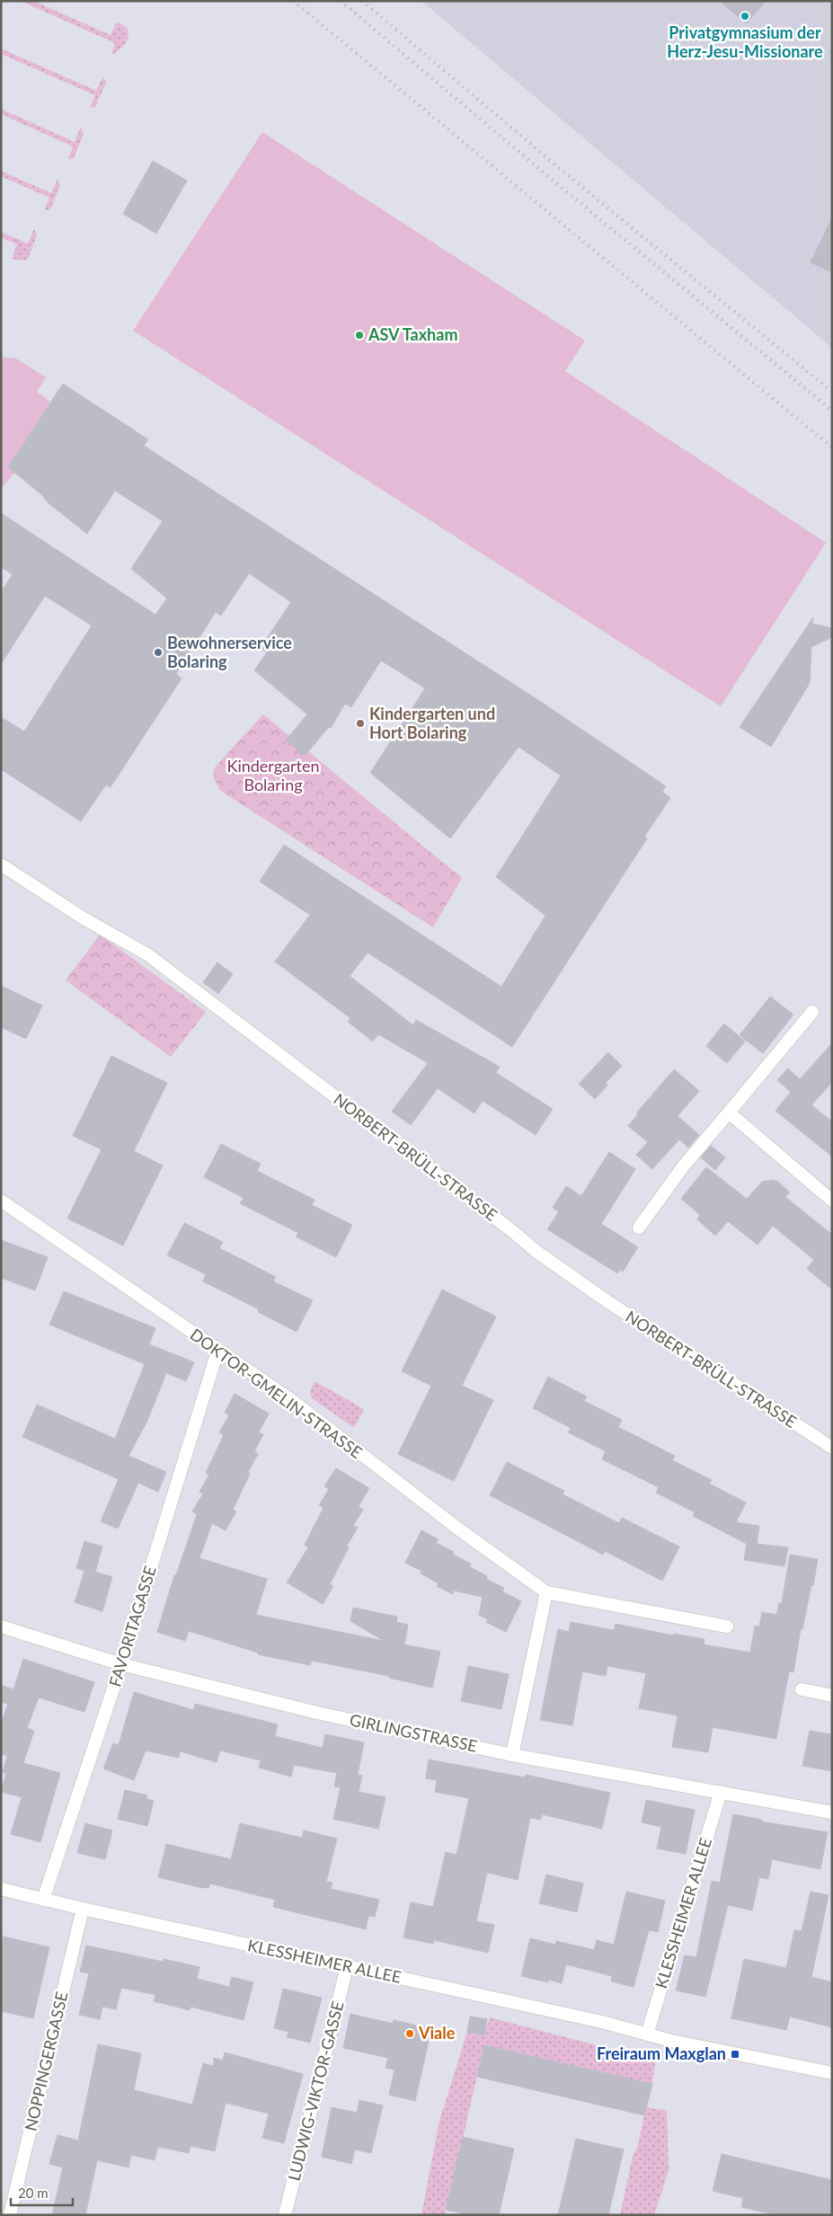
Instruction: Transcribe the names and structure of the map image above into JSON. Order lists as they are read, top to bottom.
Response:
{
  "streets": {
    "street": [
      "NORBERT-BRÜLL-STRASSE",
      "DOKTOR-GMELIN-STRASSE",
      "FAVORITAGASSE",
      "GIRLINGSTRASSE",
      "KLESSHEIMER ALLEE",
      "NOPPINGERGASSE",
      "LUDWIG-VIKTOR-GASSE"
    ]
  },
  "crossings": [
    ["DOKTOR-GMELIN-STRASSE", "FAVORITAGASSE"],
    ["FAVORITAGASSE", "GIRLINGSTRASSE"],
    ["FAVORITAGASSE", "KLESSHEIMER ALLEE"],
    ["GIRLINGSTRASSE", "KLESSHEIMER ALLEE"],
    ["KLESSHEIMER ALLEE", "NOPPINGERGASSE"],
    ["KLESSHEIMER ALLEE", "LUDWIG-VIKTOR-GASSE"]
  ],
  "parks": ["Kindergarten Bolaring"],
  "places": {
    "other": [
      "Privatgymnasium der Herz-Jesu-Missionare",
      "ASV Taxham",
      "Bewohnerservice Bolaring",
      "Kindergarten und Hort Bolaring",
      "Viale"
    ],
    "transit": ["Freiraum Maxglan"]
  },
  "scale_bar": "20 m"
}
